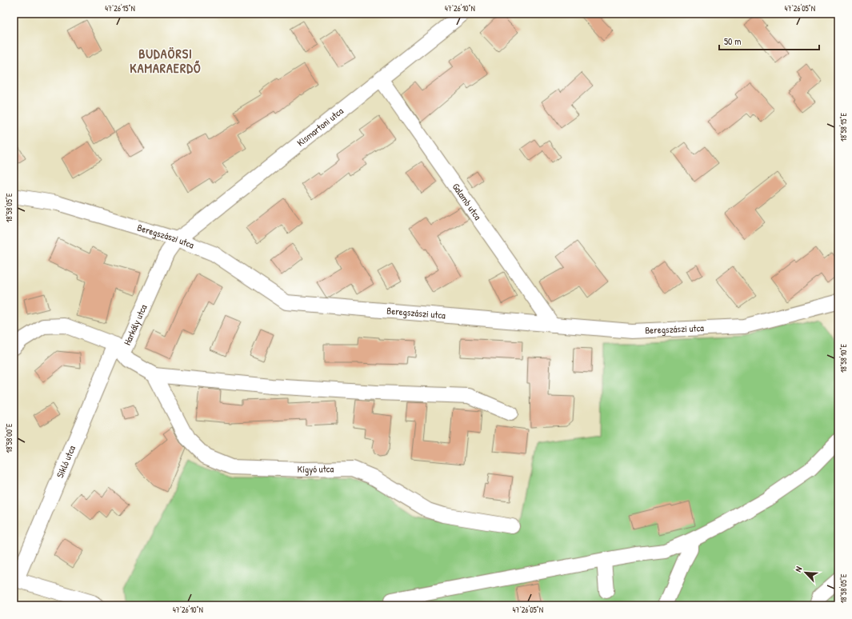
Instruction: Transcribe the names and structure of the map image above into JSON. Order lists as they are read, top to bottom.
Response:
{
  "streets": {
    "street": [
      "Kismartoni utca",
      "Galamb utca",
      "Beregszászi utca",
      "Harkály utca",
      "Sikló utca",
      "Kígyó utca"
    ]
  },
  "crossings": [
    ["Kismartoni utca", "Galamb utca"],
    ["Kismartoni utca", "Beregszászi utca"],
    ["Kismartoni utca", "Harkály utca"],
    ["Galamb utca", "Beregszászi utca"],
    ["Beregszászi utca", "Harkály utca"],
    ["Harkály utca", "Sikló utca"]
  ],
  "districts": ["BUDAÖRSI KAMARAERDŐ"],
  "scale_bar": "50 m",
  "north": "top left",
  "coordinates": [
    "47°26'15\"N",
    "47°26'10\"N",
    "47°26'05\"N",
    "18°58'15\"E",
    "18°58'05\"E",
    "18°58'10\"E",
    "18°58'00\"E"
  ]
}
